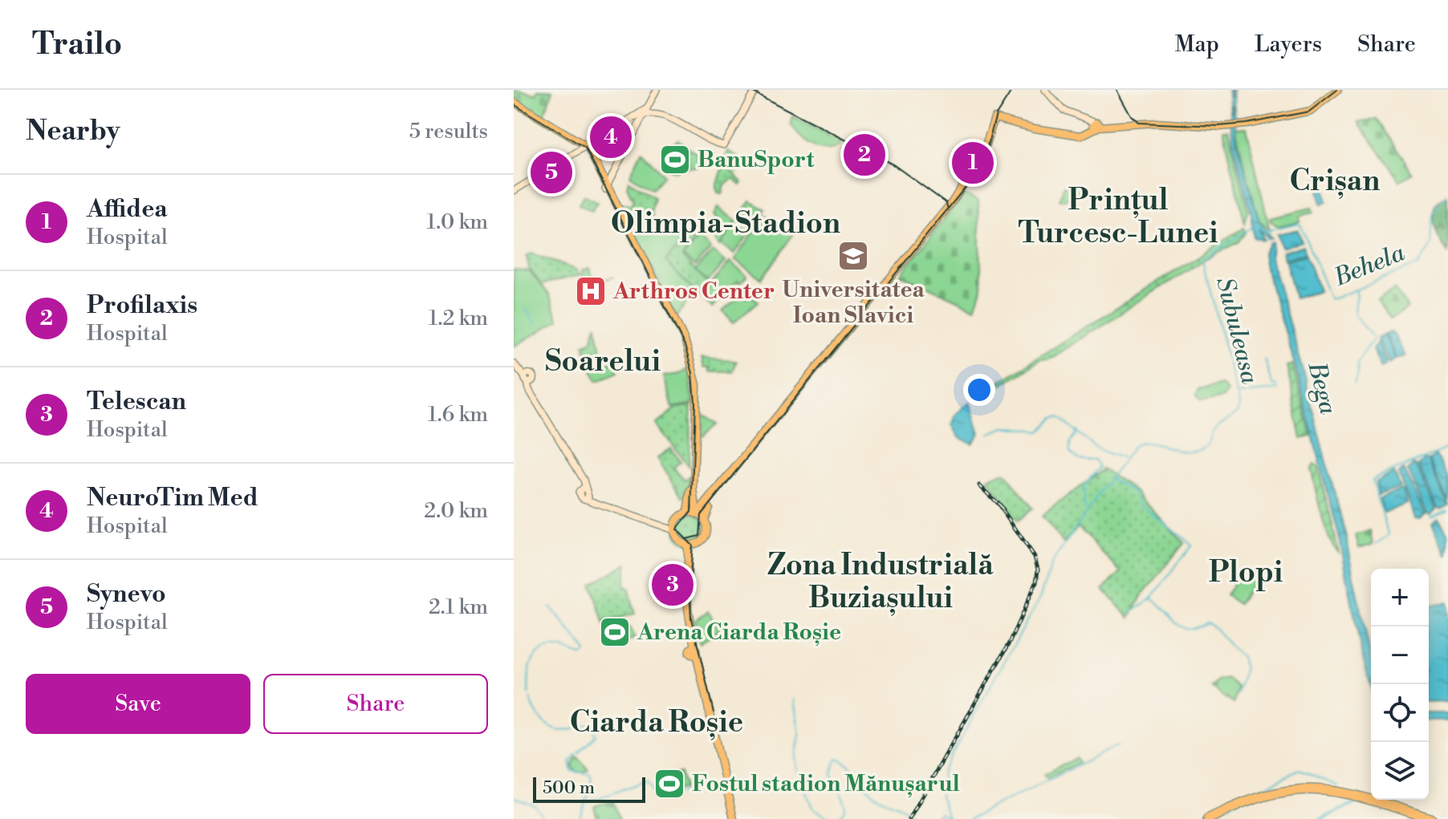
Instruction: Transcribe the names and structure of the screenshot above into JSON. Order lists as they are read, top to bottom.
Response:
{
  "districts": [
    "Crișan",
    "Prințul Turcesc-Lunei",
    "Olimpia-Stadion",
    "Soarelui",
    "Zona Industrială Buziașului",
    "Plopi",
    "Ciarda Roșie"
  ],
  "water": ["Behela", "Subuleasa", "Bega"],
  "places": {
    "sports": ["BanuSport", "Arena Ciarda Roșie", "Fostul stadion Mănușarul"],
    "school or university": ["Universitatea Ioan Slavici"],
    "hospital": ["Arthros Center"]
  },
  "scale_bar": "500 m",
  "page": {
    "header": "Trailo",
    "nav": ["Map", "Layers", "Share"],
    "heading": ["Nearby", "5 results"],
    "pins": [
      "4",
      "2",
      "1",
      "5",
      "3"
    ],
    "list": [
      {
        "mark": "1",
        "name": "Affidea",
        "note": "Hospital",
        "value": "1.0 km"
      },
      {
        "mark": "2",
        "name": "Profilaxis",
        "note": "Hospital",
        "value": "1.2 km"
      },
      {
        "mark": "3",
        "name": "Telescan",
        "note": "Hospital",
        "value": "1.6 km"
      },
      {
        "mark": "4",
        "name": "NeuroTim Med",
        "note": "Hospital",
        "value": "2.0 km"
      },
      {
        "mark": "5",
        "name": "Synevo",
        "note": "Hospital",
        "value": "2.1 km"
      }
    ],
    "map_buttons": ["+", "−"],
    "buttons": ["Save", "Share"],
    "scale": "500 m"
  }
}
